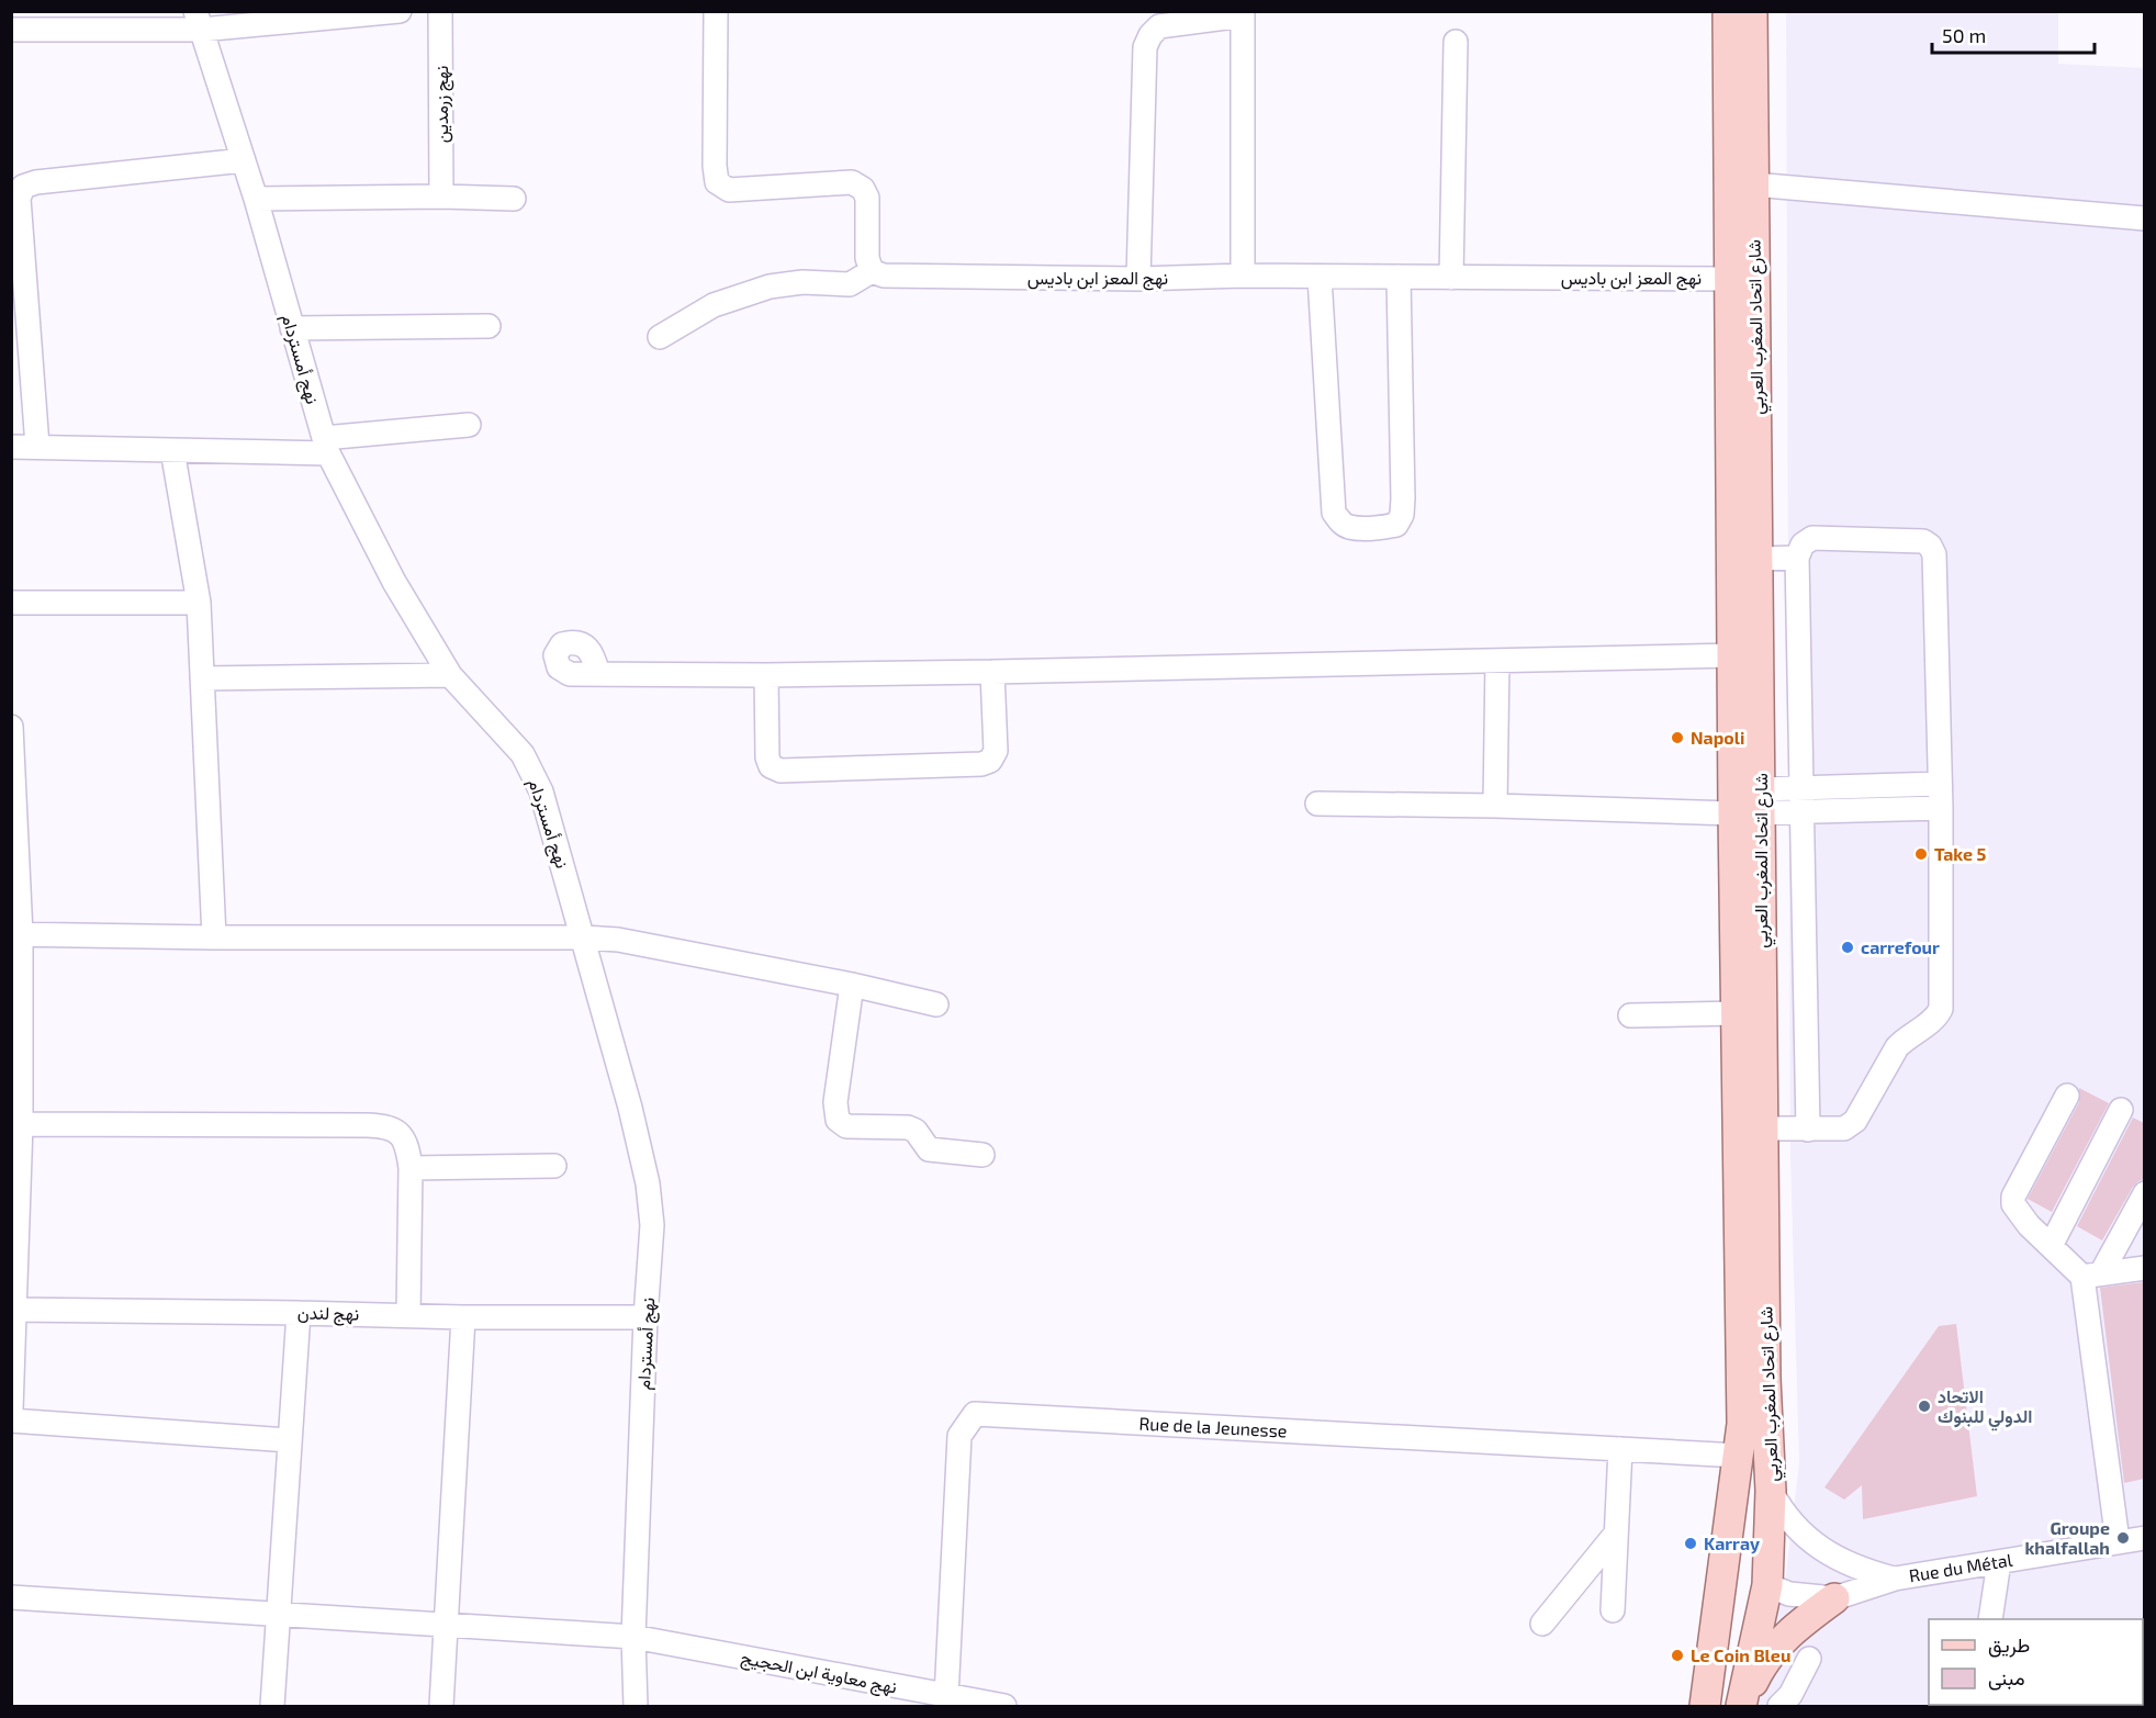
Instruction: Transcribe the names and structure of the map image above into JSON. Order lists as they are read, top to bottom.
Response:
{
  "streets": {
    "main road": ["شارع اتحاد المغرب العربي"],
    "street": [
      "نهج زرمدين",
      "نهج المعز ابن باديس",
      "نهج أمستردام",
      "نهج لندن",
      "Rue de la Jeunesse",
      "Rue du Métal",
      "نهج معاوية ابن الحجيج"
    ]
  },
  "crossings": [
    ["نهج المعز ابن باديس", "شارع اتحاد المغرب العربي"],
    ["شارع اتحاد المغرب العربي", "Rue de la Jeunesse"],
    ["شارع اتحاد المغرب العربي", "Rue du Métal"],
    ["نهج أمستردام", "نهج لندن"],
    ["نهج أمستردام", "نهج معاوية ابن الحجيج"],
    ["Rue de la Jeunesse", "نهج معاوية ابن الحجيج"]
  ],
  "places": [
    "Napoli",
    "Take 5",
    "carrefour",
    "الاتحاد الدولي للبنوك",
    "Groupe khalfallah",
    "Karray",
    "Le Coin Bleu"
  ],
  "legend": ["طريق", "مبنى"],
  "scale_bar": "50 m"
}
